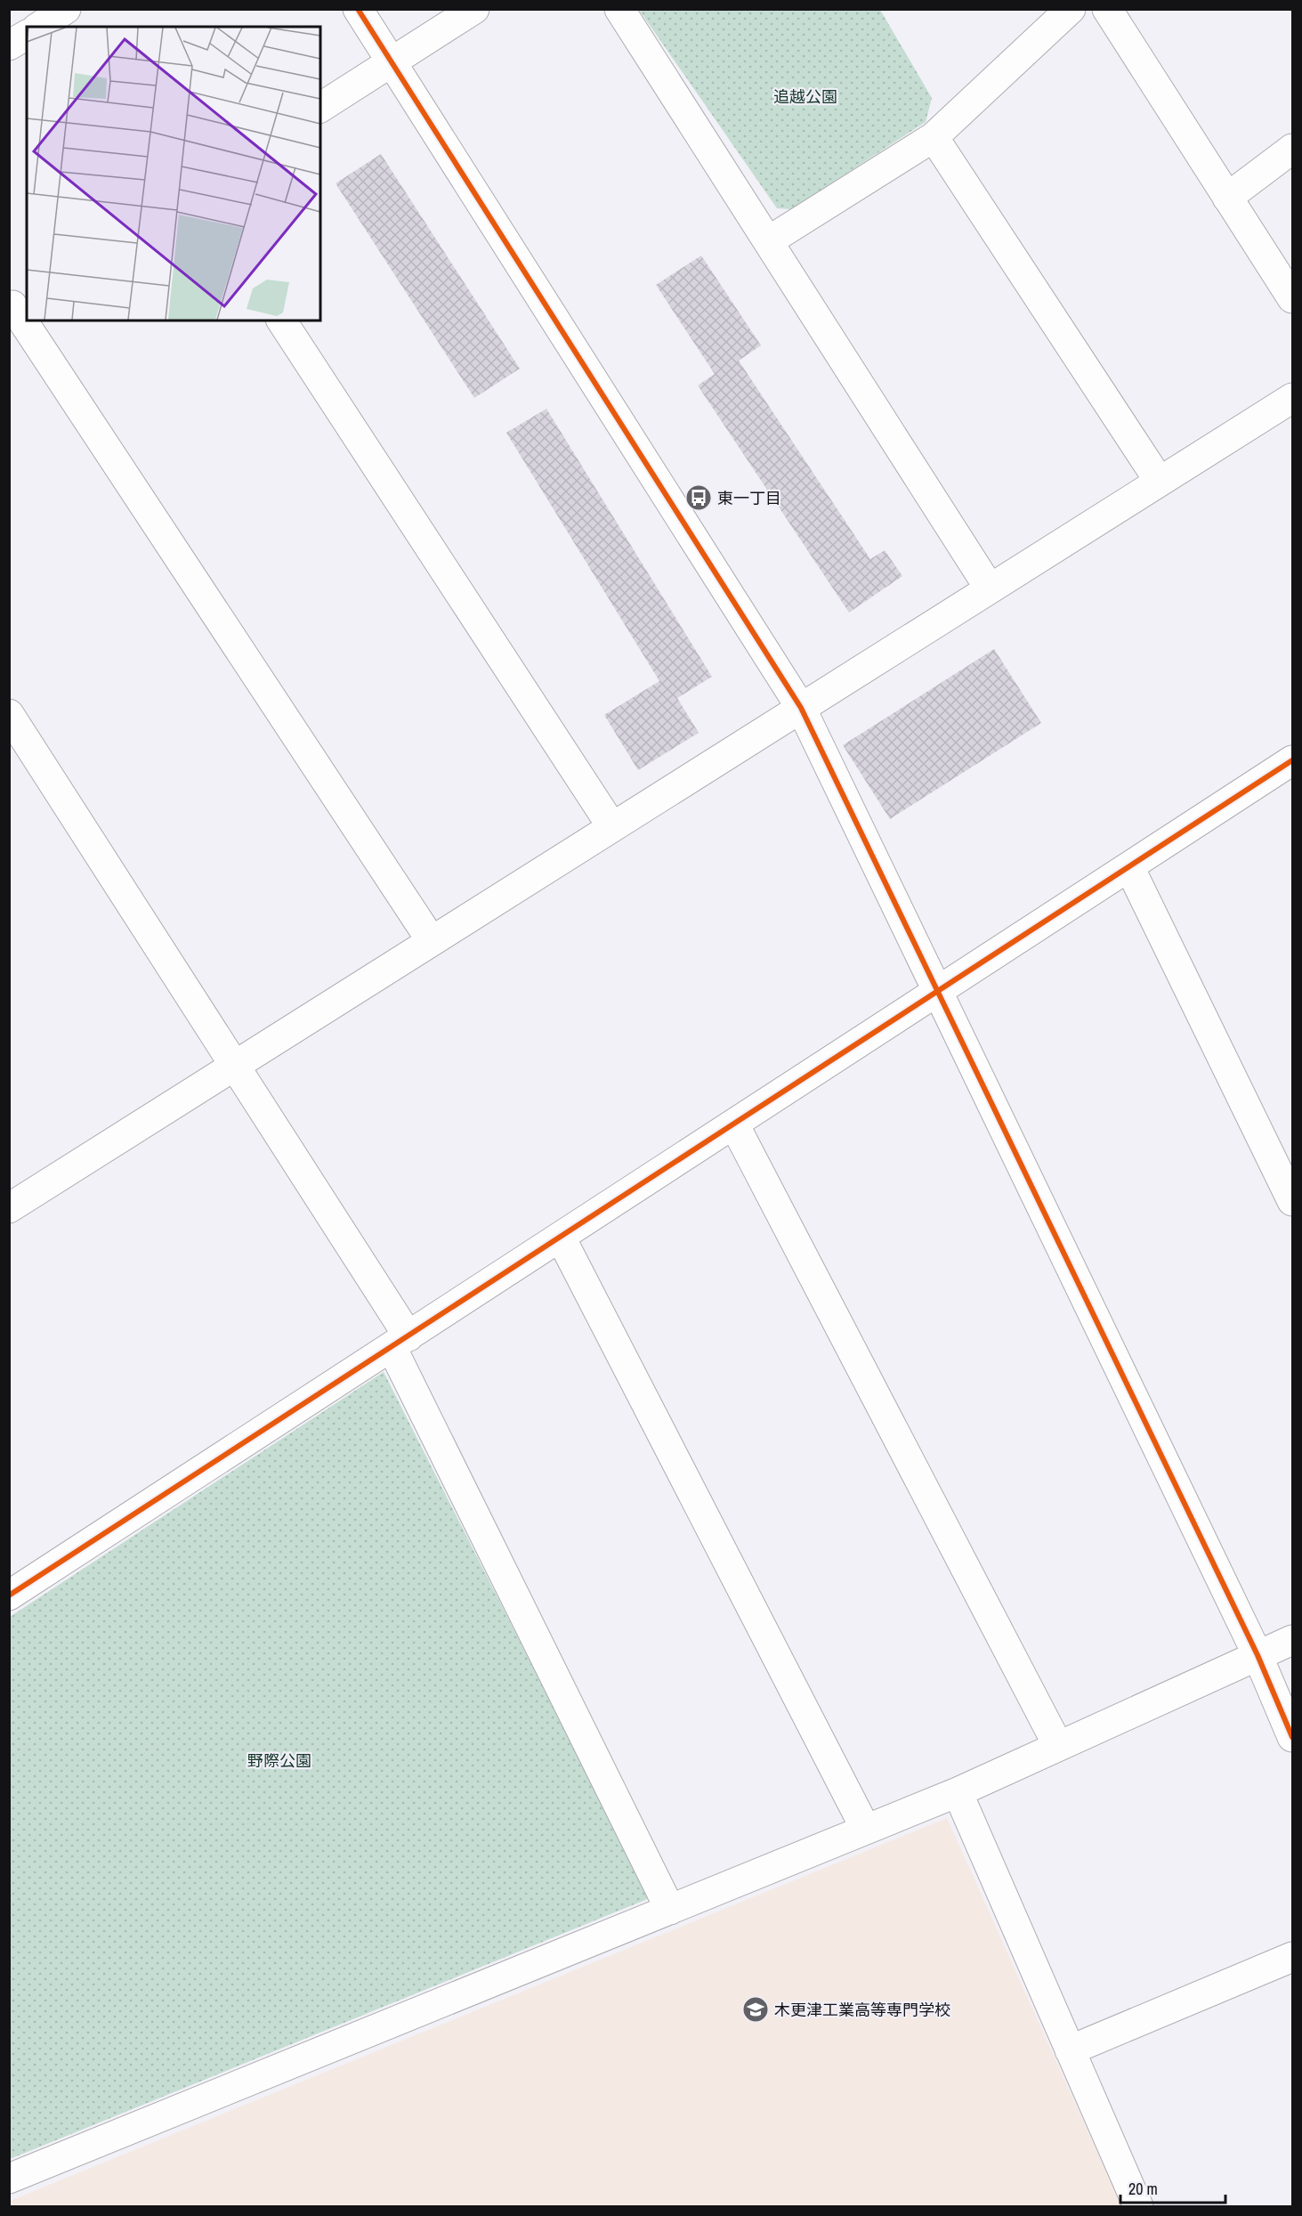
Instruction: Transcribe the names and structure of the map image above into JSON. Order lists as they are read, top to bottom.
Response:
{
  "parks": ["追越公園", "野際公園"],
  "places": {
    "bus stop": ["東一丁目"],
    "school or university": ["木更津工業高等専門学校"]
  },
  "scale_bar": "20 m"
}
